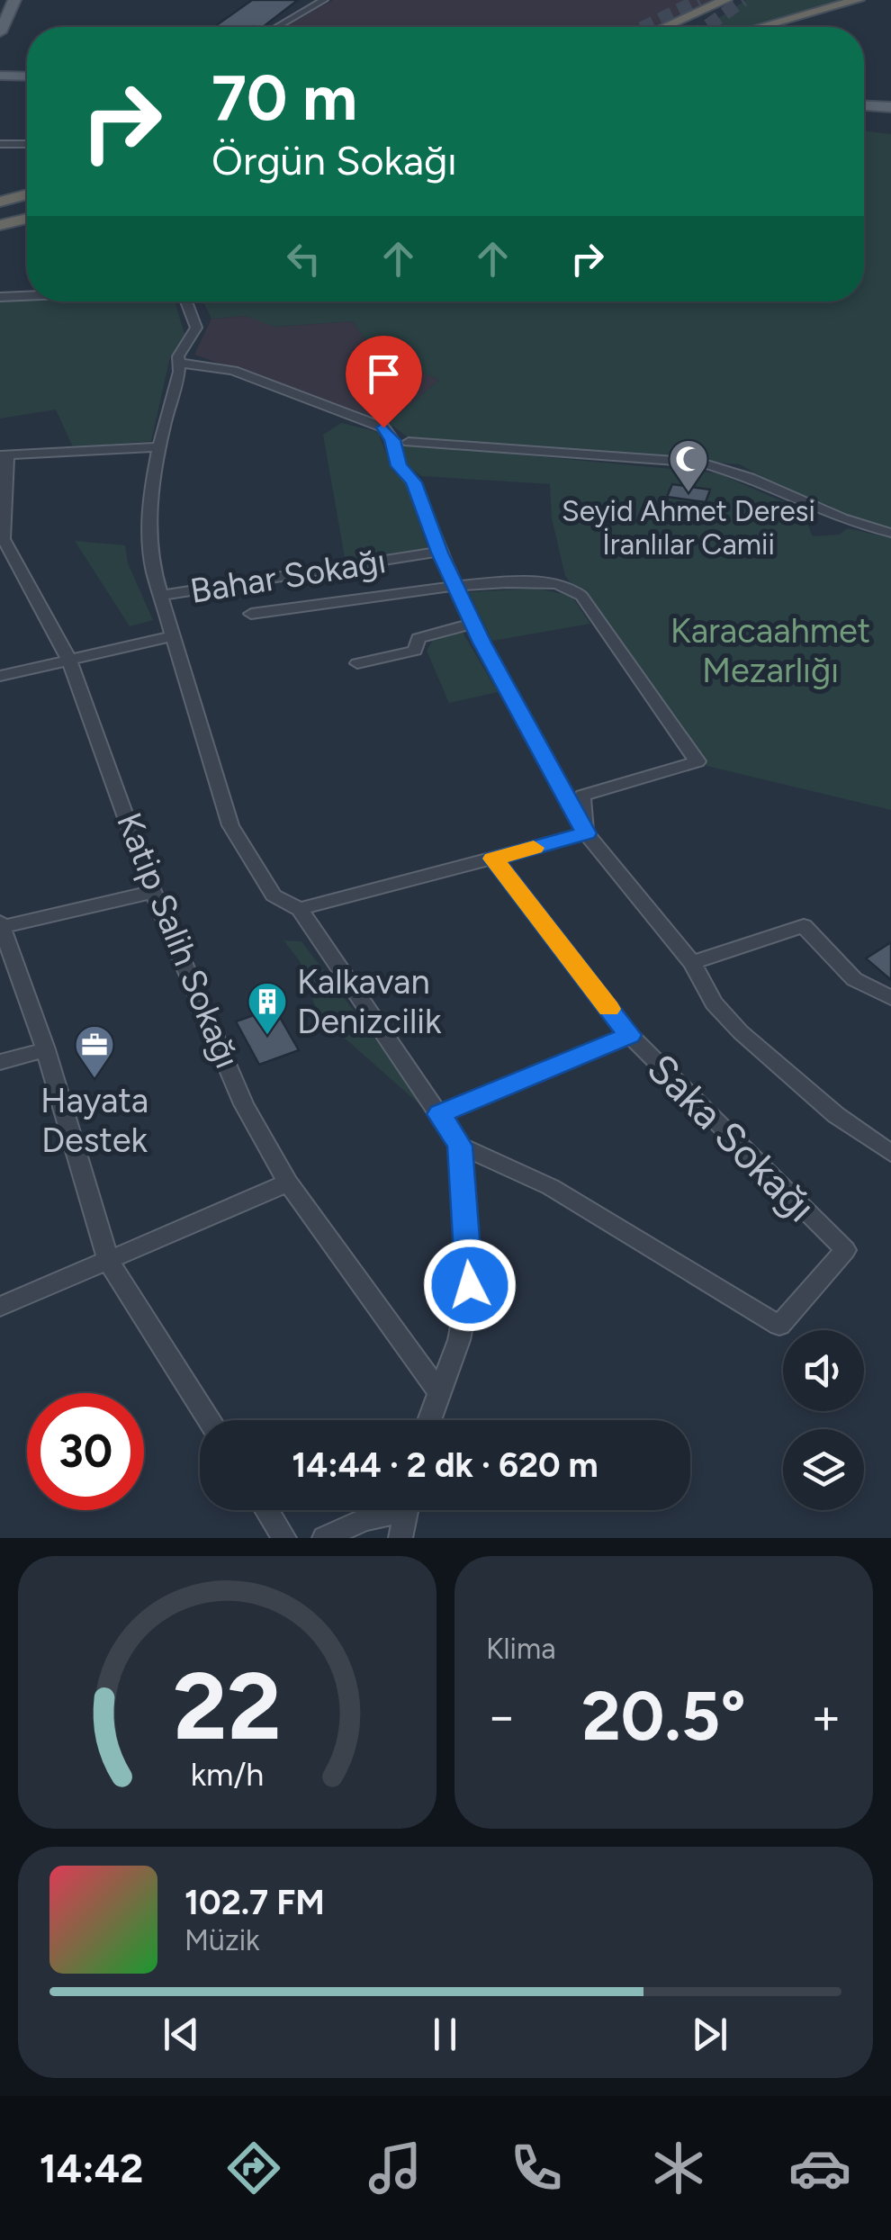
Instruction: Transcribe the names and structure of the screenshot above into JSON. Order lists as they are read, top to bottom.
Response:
{
  "streets": {
    "street": ["Bahar Sokağı", "Katip Salih Sokağı", "Saka Sokağı"]
  },
  "parks": ["Karacaahmet Mezarlığı"],
  "places": {
    "mosque": ["Seyid Ahmet Deresi İranlılar Camii"],
    "building": ["Kalkavan Denizcilik"],
    "office": ["Hayata Destek"]
  },
  "page": {
    "turn": ["70 m", "Örgün Sokağı"],
    "limit": "30",
    "trip": "14:44 · 2 dk · 620 m",
    "tile": "Klima",
    "heat": ["−", "20.5°", "+"],
    "song": ["102.7 FM", "Müzik"],
    "tabs": "14:42",
    "gauge": ["22", "km/h"]
  }
}
